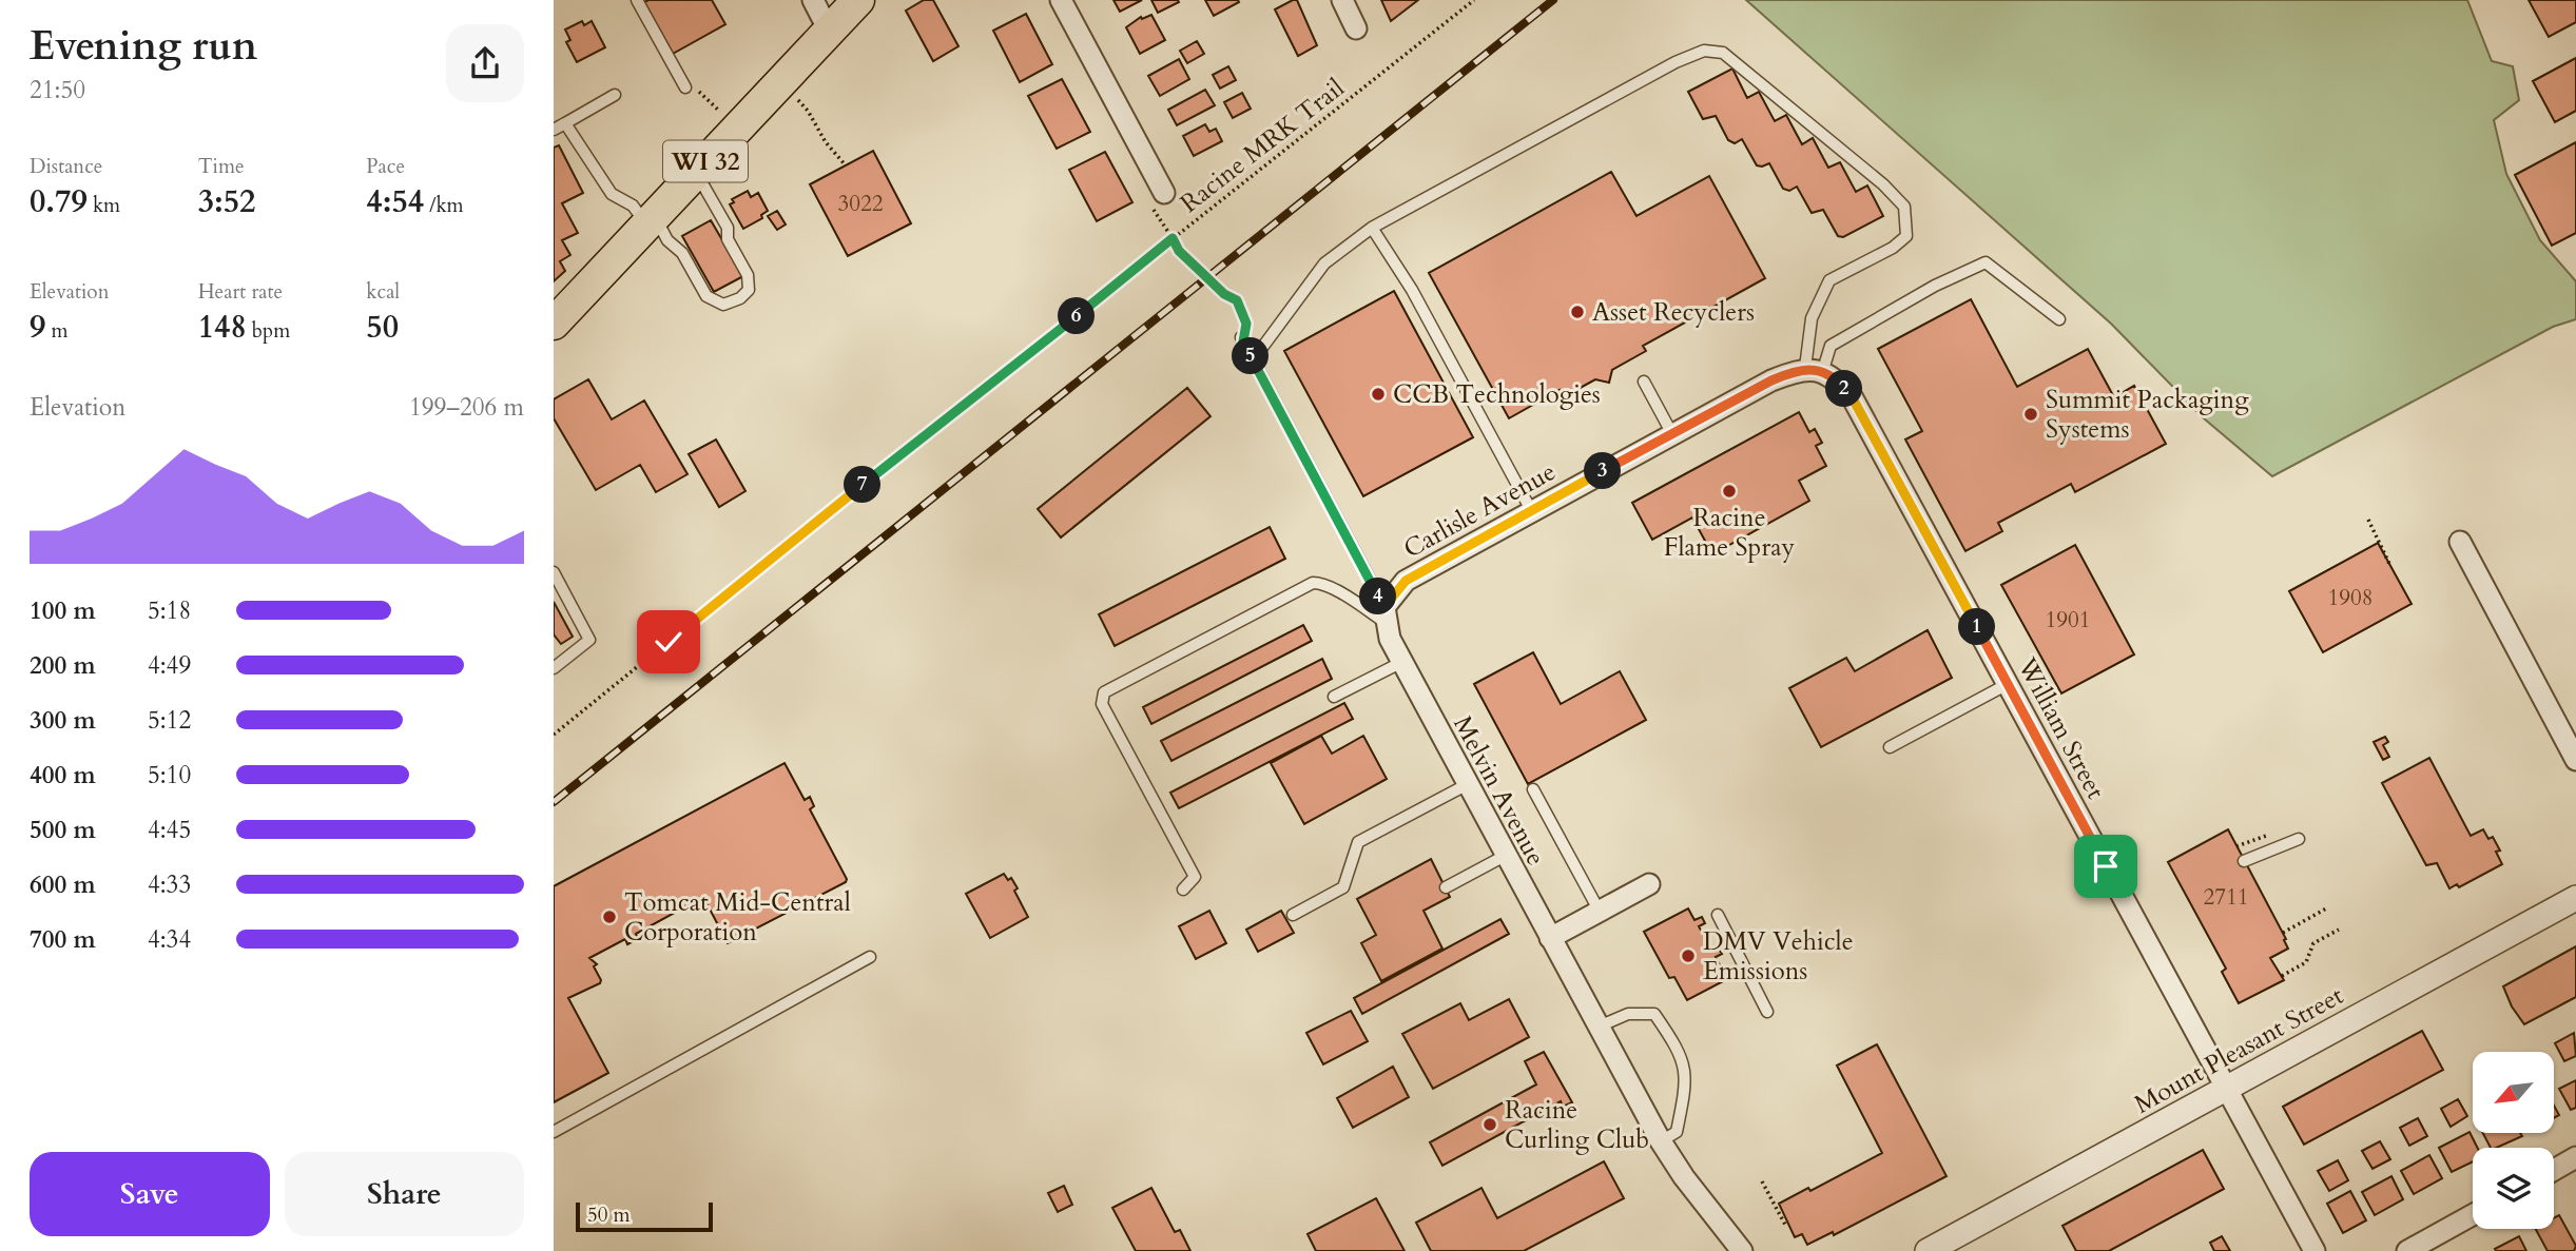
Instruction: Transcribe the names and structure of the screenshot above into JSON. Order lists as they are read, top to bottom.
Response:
{
  "streets": {
    "main road": ["WI 32"],
    "street": [
      "Carlisle Avenue",
      "William Street",
      "Melvin Avenue",
      "Mount Pleasant Street"
    ],
    "path": ["Racine MRK Trail"]
  },
  "crossings": [
    ["Carlisle Avenue", "William Street"],
    ["Carlisle Avenue", "Melvin Avenue"],
    ["William Street", "Mount Pleasant Street"]
  ],
  "places": [
    "Asset Recyclers",
    "CCB Technologies",
    "Summit Packaging Systems",
    "Racine Flame Spray",
    "Tomcat Mid-Central Corporation",
    "DMV Vehicle Emissions",
    "Racine Curling Club"
  ],
  "house_numbers": [
    "3022",
    "1908",
    "1901",
    "2711"
  ],
  "scale_bar": "50 m",
  "north": "bottom left",
  "page": {
    "heading": ["Evening run", "21:50"],
    "stats": [
      ["Distance", "0.79 km"],
      ["Time", "3:52"],
      ["Pace", "4:54 /km"],
      ["Elevation", "9 m"],
      ["Heart rate", "148 bpm"],
      ["kcal", "50"]
    ],
    "pins": [
      "6",
      "5",
      "2",
      "3",
      "7",
      "4",
      "1"
    ],
    "chart": ["Elevation", "199–206 m"],
    "list": [
      {
        "name": "100 m",
        "note": "5:18"
      },
      {
        "name": "200 m",
        "note": "4:49"
      },
      {
        "name": "300 m",
        "note": "5:12"
      },
      {
        "name": "400 m",
        "note": "5:10"
      },
      {
        "name": "500 m",
        "note": "4:45"
      },
      {
        "name": "600 m",
        "note": "4:33"
      },
      {
        "name": "700 m",
        "note": "4:34"
      }
    ],
    "buttons": ["Save", "Share"],
    "scale": "50 m"
  }
}
